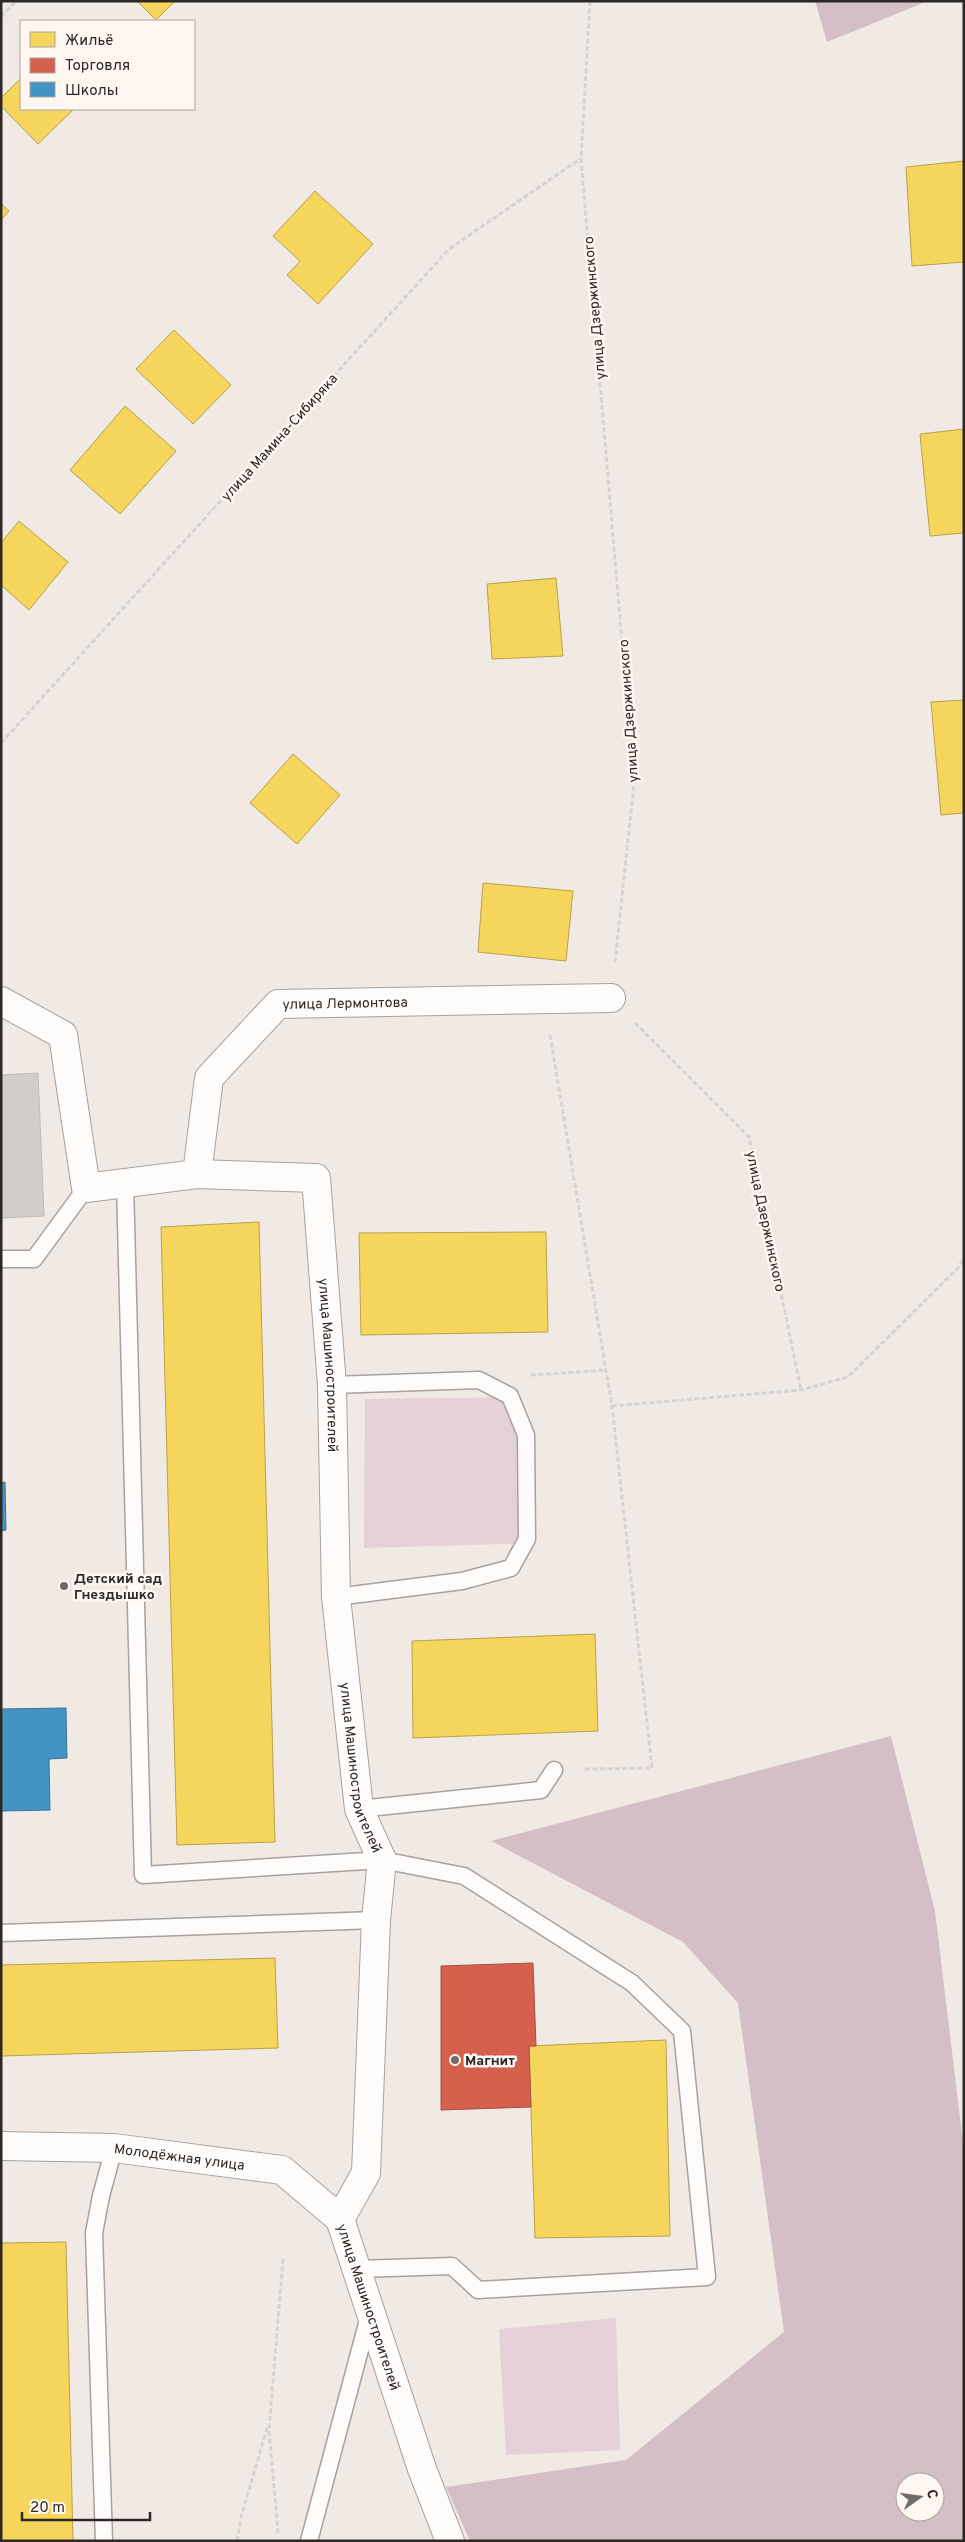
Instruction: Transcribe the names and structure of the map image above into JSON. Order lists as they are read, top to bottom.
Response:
{
  "streets": {
    "street": ["улица Лермонтова", "улица Машиностроителей", "Молодёжная улица"],
    "path": ["улица Дзержинского", "улица Мамина-Сибиряка"]
  },
  "crossings": [
    ["улица Дзержинского", "улица Мамина-Сибиряка"],
    ["улица Дзержинского", "улица Лермонтова"],
    ["улица Лермонтова", "улица Машиностроителей"],
    ["улица Машиностроителей", "Молодёжная улица"]
  ],
  "places": ["Детский сад Гнездышко", "Магнит"],
  "legend": ["Жильё", "Торговля", "Школы"],
  "scale_bar": "20 m",
  "north": "right"
}
